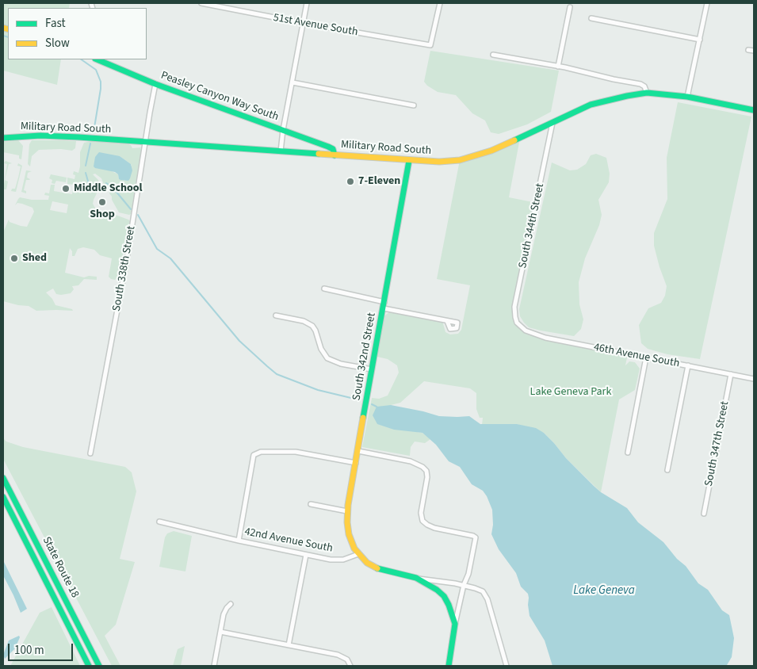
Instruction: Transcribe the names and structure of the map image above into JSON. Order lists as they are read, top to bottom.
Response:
{
  "streets": {
    "main road": [
      "Peasley Canyon Way South",
      "Military Road South",
      "South 342nd Street",
      "State Route 18"
    ],
    "street": [
      "51st Avenue South",
      "South 344th Street",
      "South 338th Street",
      "46th Avenue South",
      "South 347th Street",
      "42nd Avenue South"
    ]
  },
  "crossings": [
    ["Peasley Canyon Way South", "Military Road South"],
    ["Peasley Canyon Way South", "South 338th Street"],
    ["Military Road South", "South 344th Street"],
    ["Military Road South", "South 338th Street"],
    ["Military Road South", "South 342nd Street"],
    ["South 344th Street", "46th Avenue South"],
    ["46th Avenue South", "South 347th Street"],
    ["South 342nd Street", "42nd Avenue South"]
  ],
  "water": ["Lake Geneva"],
  "parks": ["Lake Geneva Park"],
  "places": [
    "7-Eleven",
    "Middle School",
    "Shop",
    "Shed"
  ],
  "legend": ["Fast", "Slow"],
  "scale_bar": "100 m"
}
